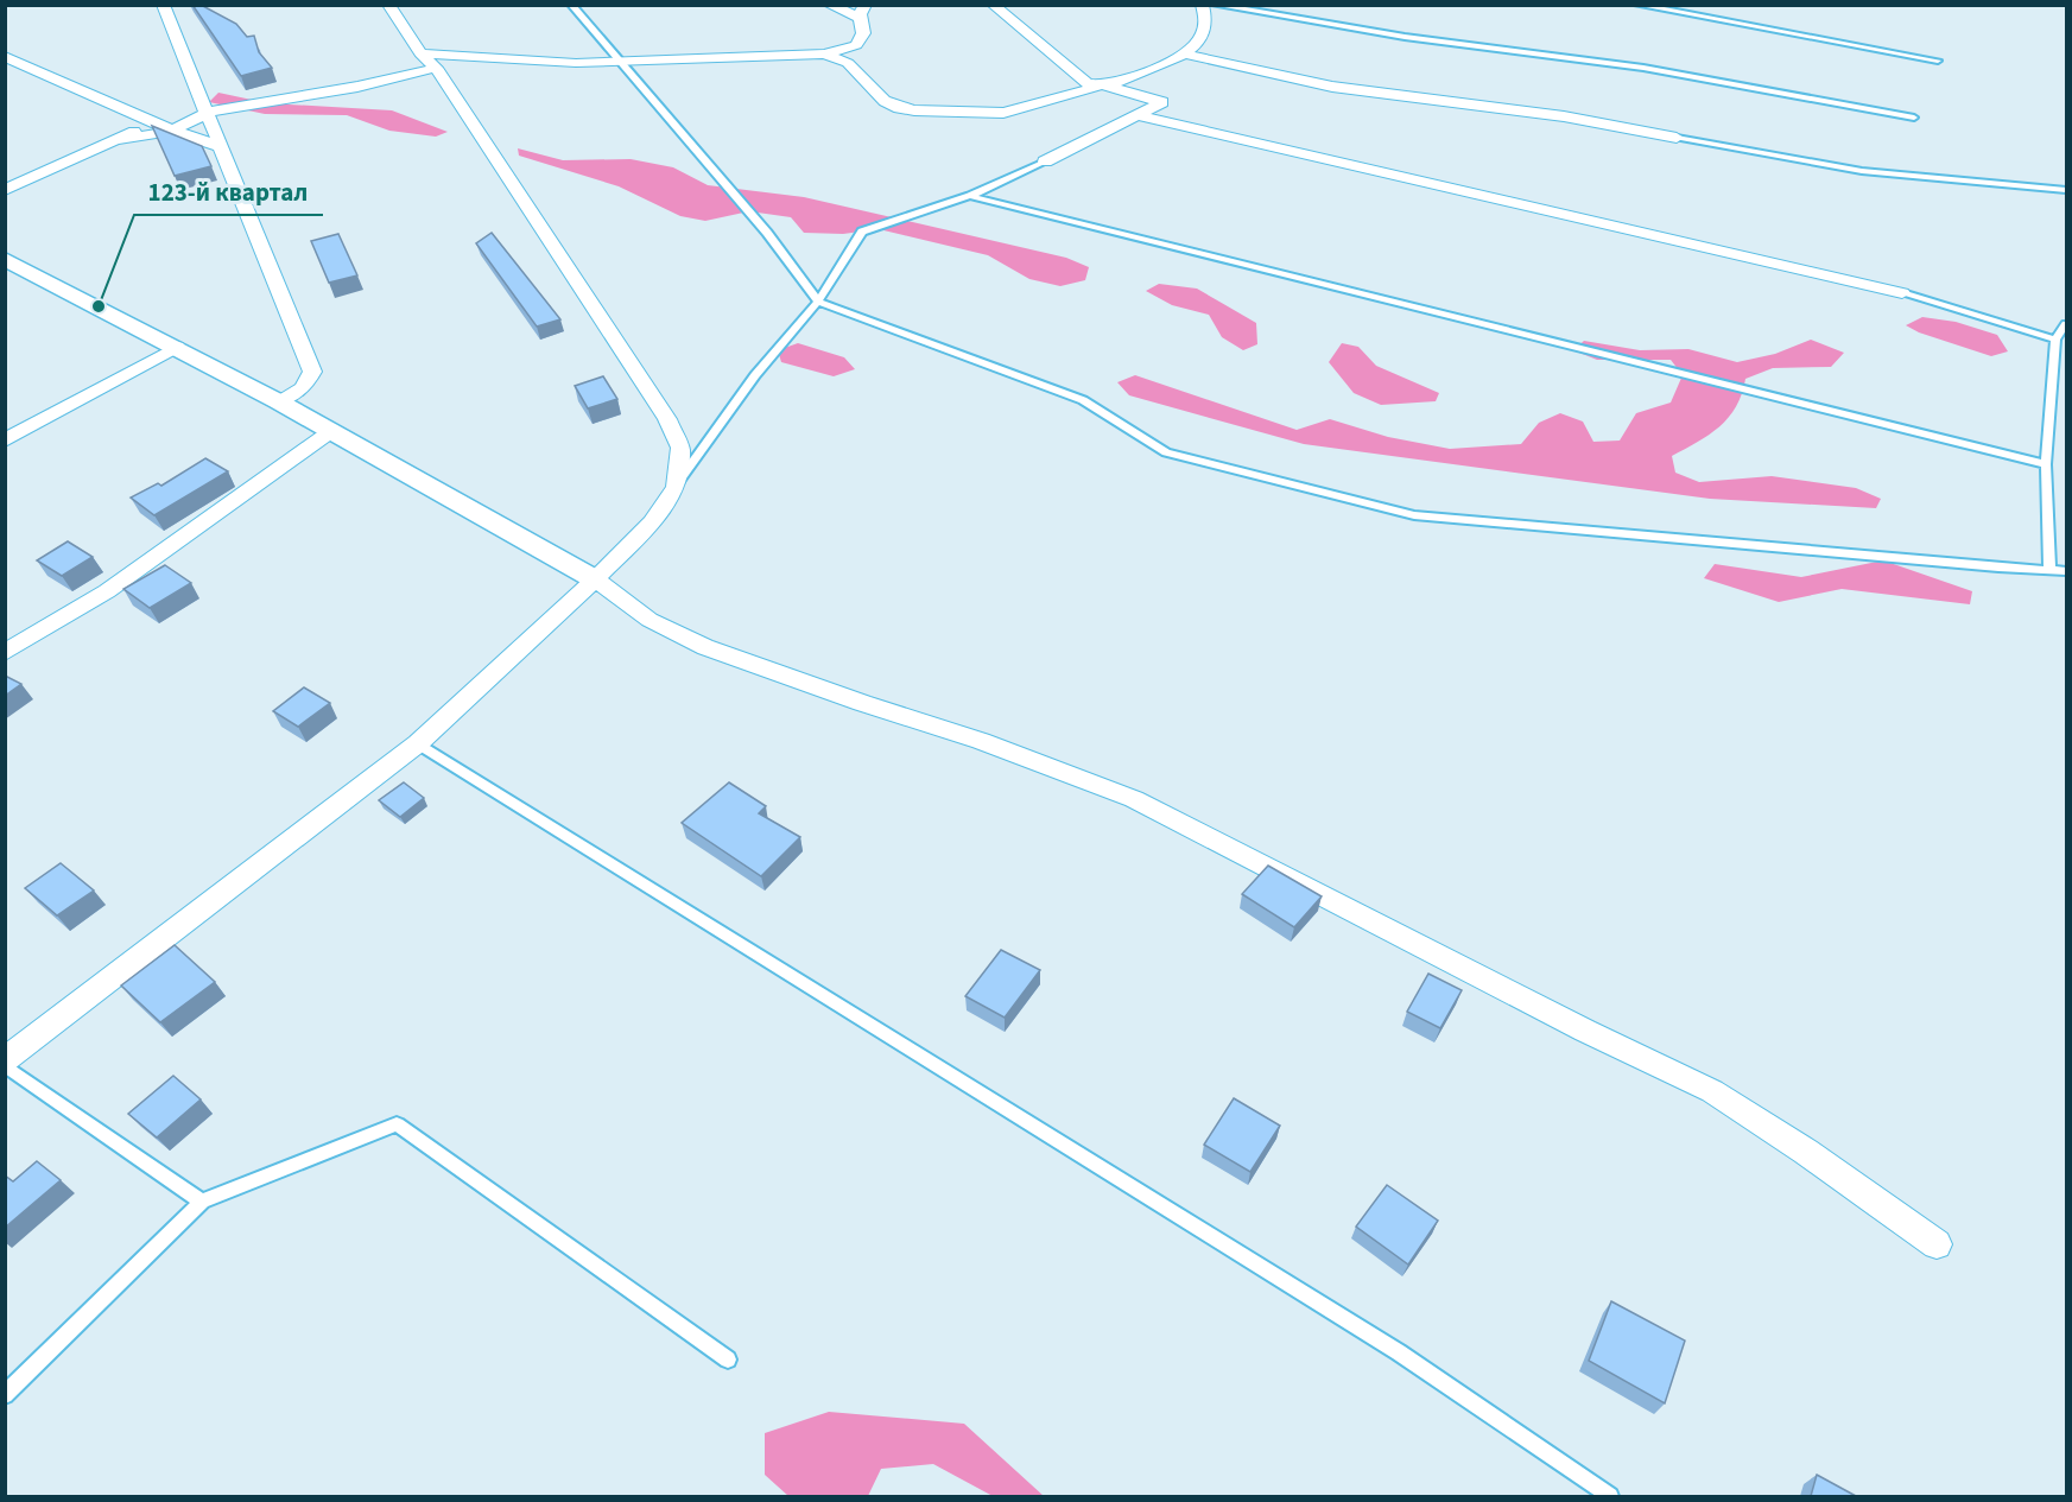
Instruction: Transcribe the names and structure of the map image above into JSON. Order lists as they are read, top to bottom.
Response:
{
  "places": ["123-й квартал"]
}
